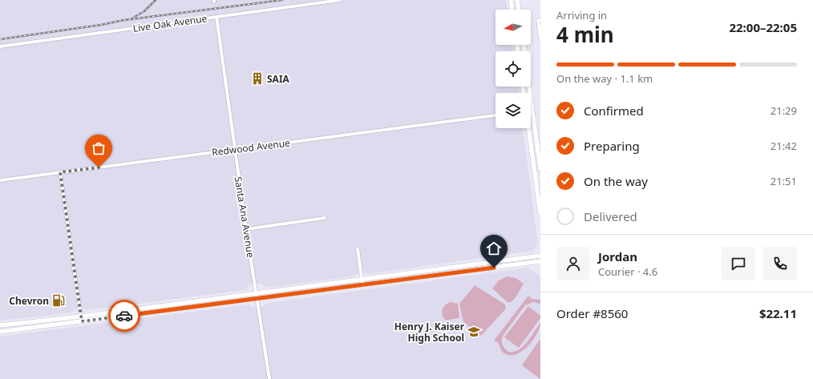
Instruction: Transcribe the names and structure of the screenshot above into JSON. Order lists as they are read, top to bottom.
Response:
{
  "streets": {
    "street": ["Live Oak Avenue", "Redwood Avenue", "Santa Ana Avenue"]
  },
  "crossings": [
    ["Live Oak Avenue", "Santa Ana Avenue"],
    ["Redwood Avenue", "Santa Ana Avenue"]
  ],
  "places": {
    "building": ["SAIA"],
    "fuel station": ["Chevron"],
    "school or university": ["Henry J. Kaiser High School"]
  },
  "north": "left",
  "page": {
    "heading": ["4 min", "Arriving in", "22:00–22:05"],
    "panel": [
      "Jordan",
      "Courier · 4.6",
      "Order #8560",
      "$22.11"
    ],
    "bar": "On the way · 1.1 km",
    "list": [
      ["Confirmed", "21:29"],
      ["Preparing", "21:42"],
      ["On the way", "21:51"],
      "Delivered"
    ]
  }
}
